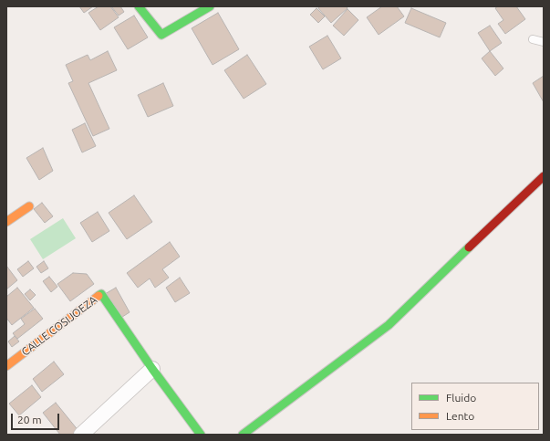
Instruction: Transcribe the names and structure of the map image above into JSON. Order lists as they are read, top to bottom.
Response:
{
  "streets": {
    "street": ["CALLE COSIJOEZA"]
  },
  "legend": ["Fluido", "Lento"],
  "scale_bar": "20 m"
}
